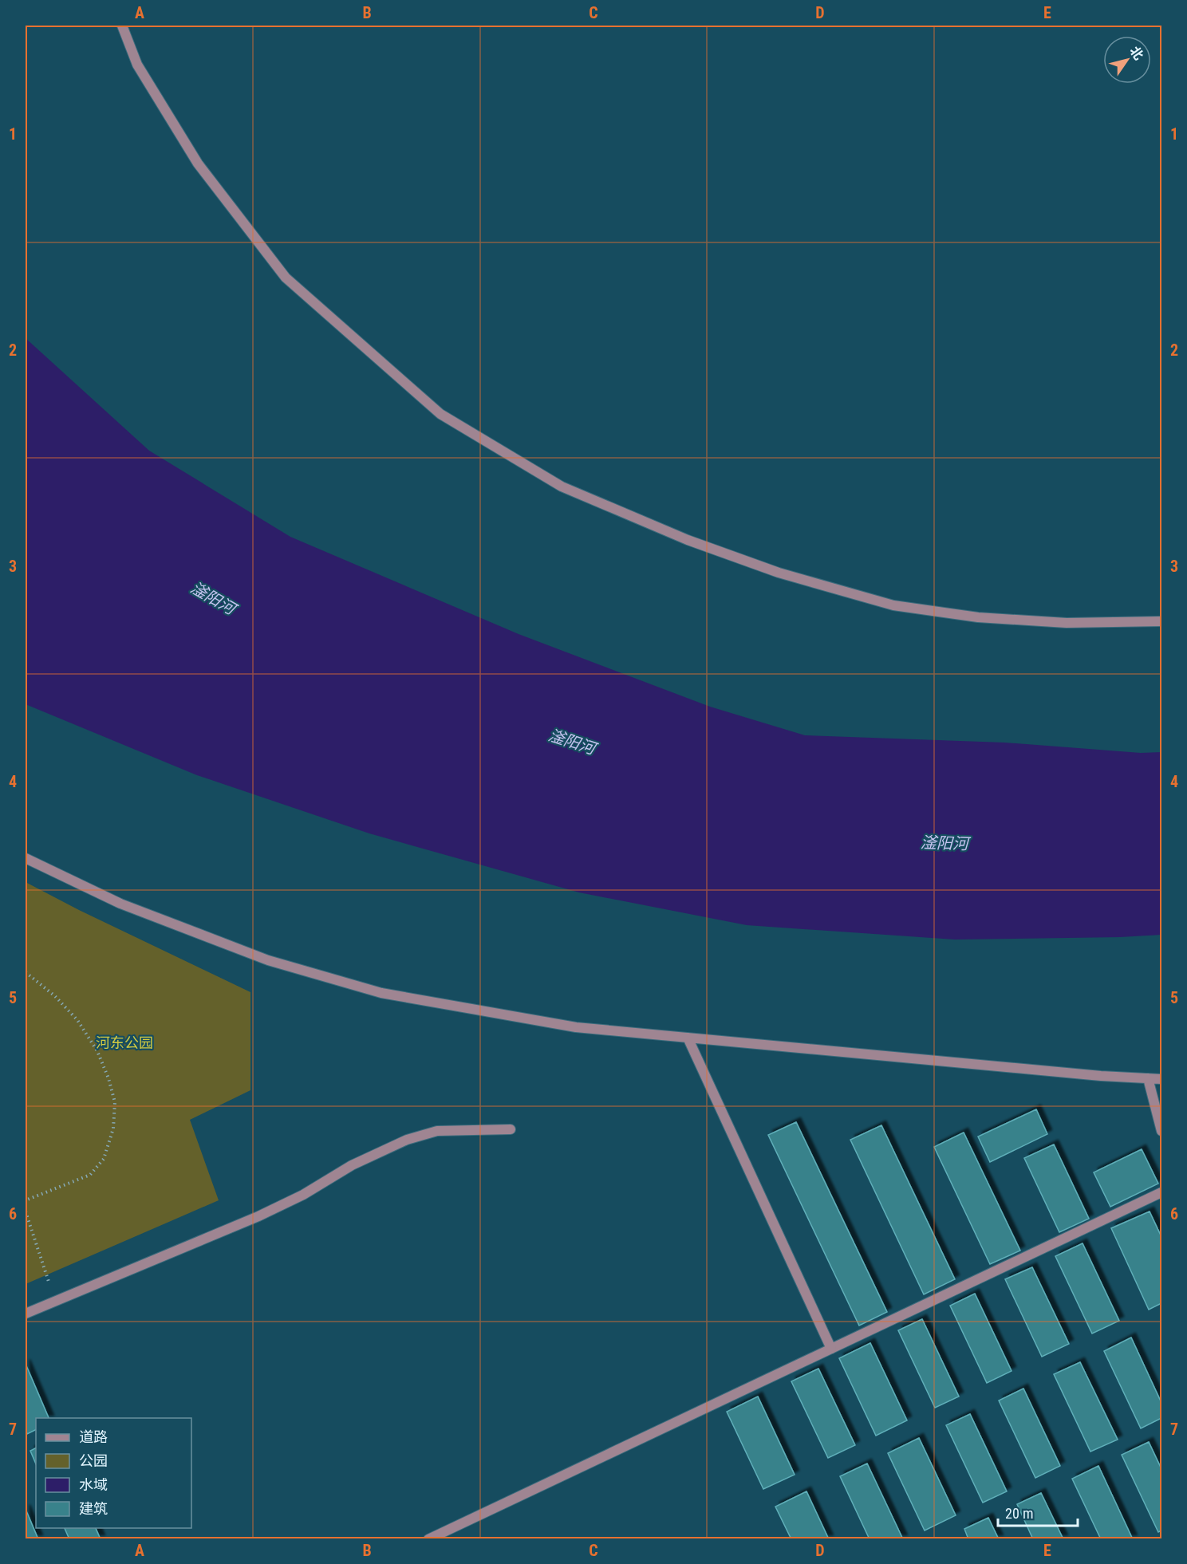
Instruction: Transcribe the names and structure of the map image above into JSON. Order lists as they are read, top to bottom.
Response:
{
  "water": ["滏阳河"],
  "parks": ["河东公园"],
  "legend": [
    "道路",
    "公园",
    "水域",
    "建筑"
  ],
  "scale_bar": "20 m",
  "north": "top right",
  "grid": {
    "columns": [
      "A",
      "B",
      "C",
      "D",
      "E"
    ],
    "rows": [
      "1",
      "2",
      "3",
      "4",
      "5",
      "6",
      "7"
    ]
  }
}
